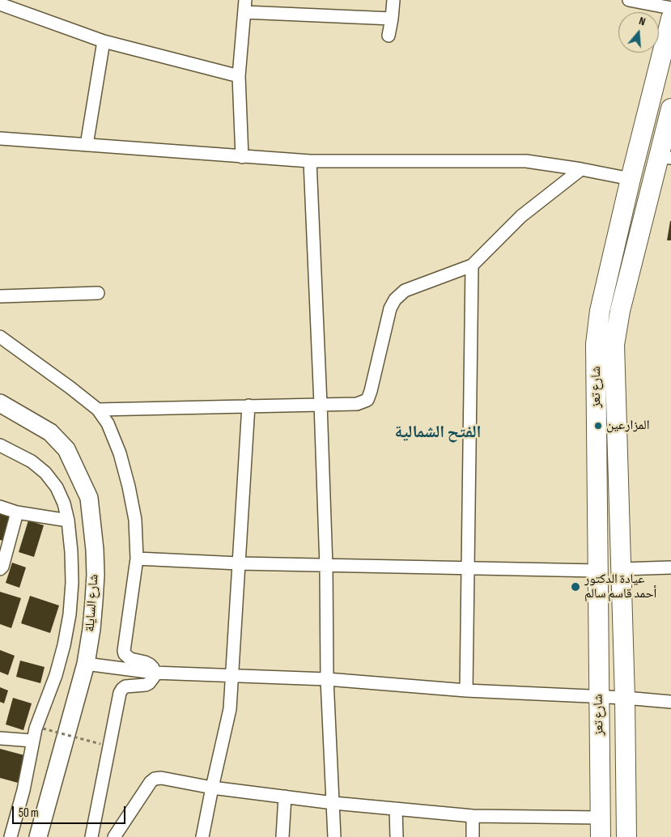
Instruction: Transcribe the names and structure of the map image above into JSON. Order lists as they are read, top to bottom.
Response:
{
  "streets": {
    "main road": ["شارع تعز", "شارع السايلة"]
  },
  "districts": ["الفتح الشمالية"],
  "places": ["المزارعين", "عيادة الدكتور أحمد قاسم سالم"],
  "scale_bar": "50 m",
  "north": "top"
}
